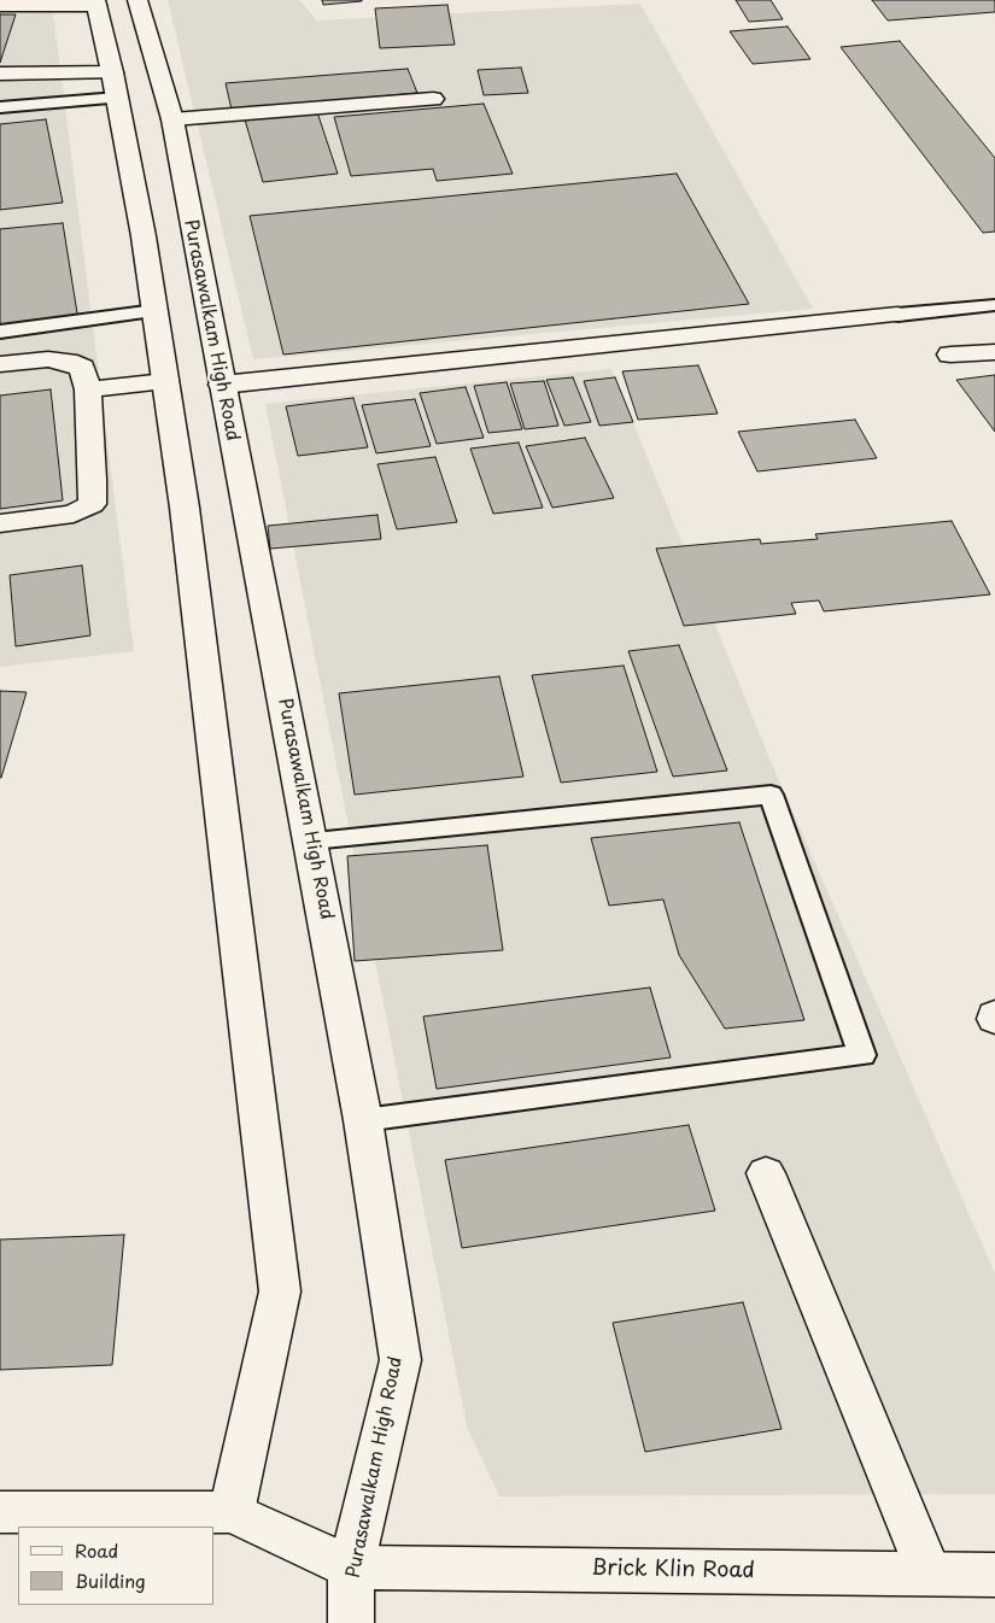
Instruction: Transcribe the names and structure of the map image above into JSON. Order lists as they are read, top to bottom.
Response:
{
  "streets": {
    "main road": ["Purasawalkam High Road", "Brick Klin Road"]
  },
  "crossings": [
    ["Purasawalkam High Road", "Brick Klin Road"]
  ],
  "legend": ["Road", "Building"]
}
